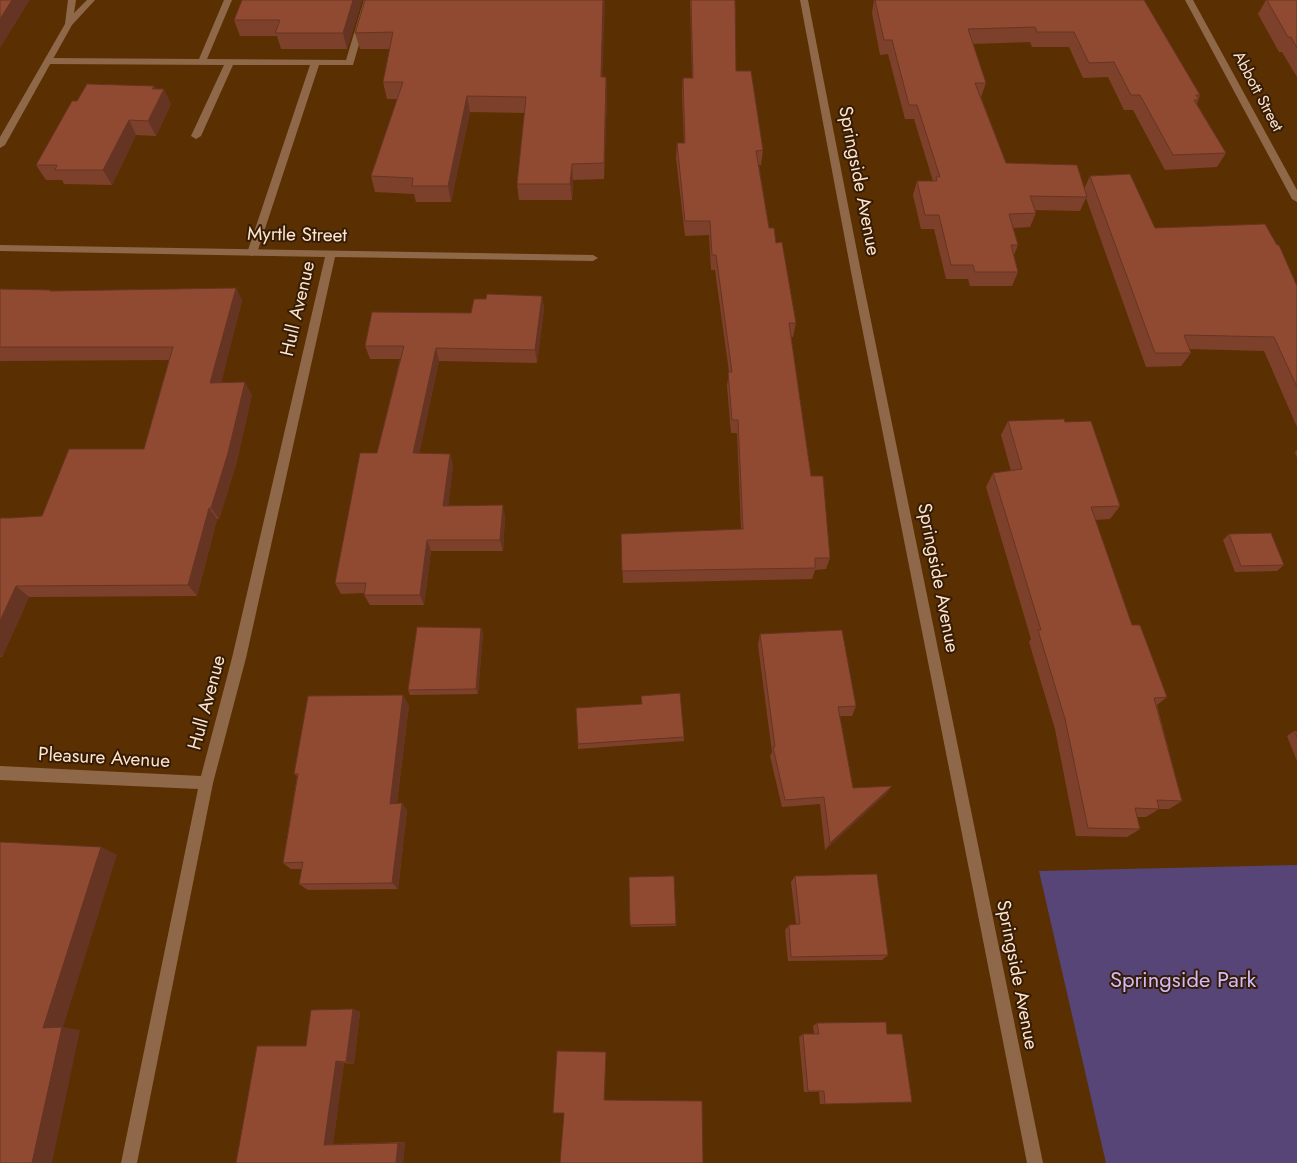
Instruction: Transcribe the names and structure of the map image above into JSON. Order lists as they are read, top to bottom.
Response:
{
  "streets": {
    "street": [
      "Abbott Street",
      "Springside Avenue",
      "Myrtle Street",
      "Hull Avenue",
      "Pleasure Avenue"
    ]
  },
  "crossings": [
    ["Myrtle Street", "Hull Avenue"],
    ["Hull Avenue", "Pleasure Avenue"]
  ],
  "parks": ["Springside Park"]
}
